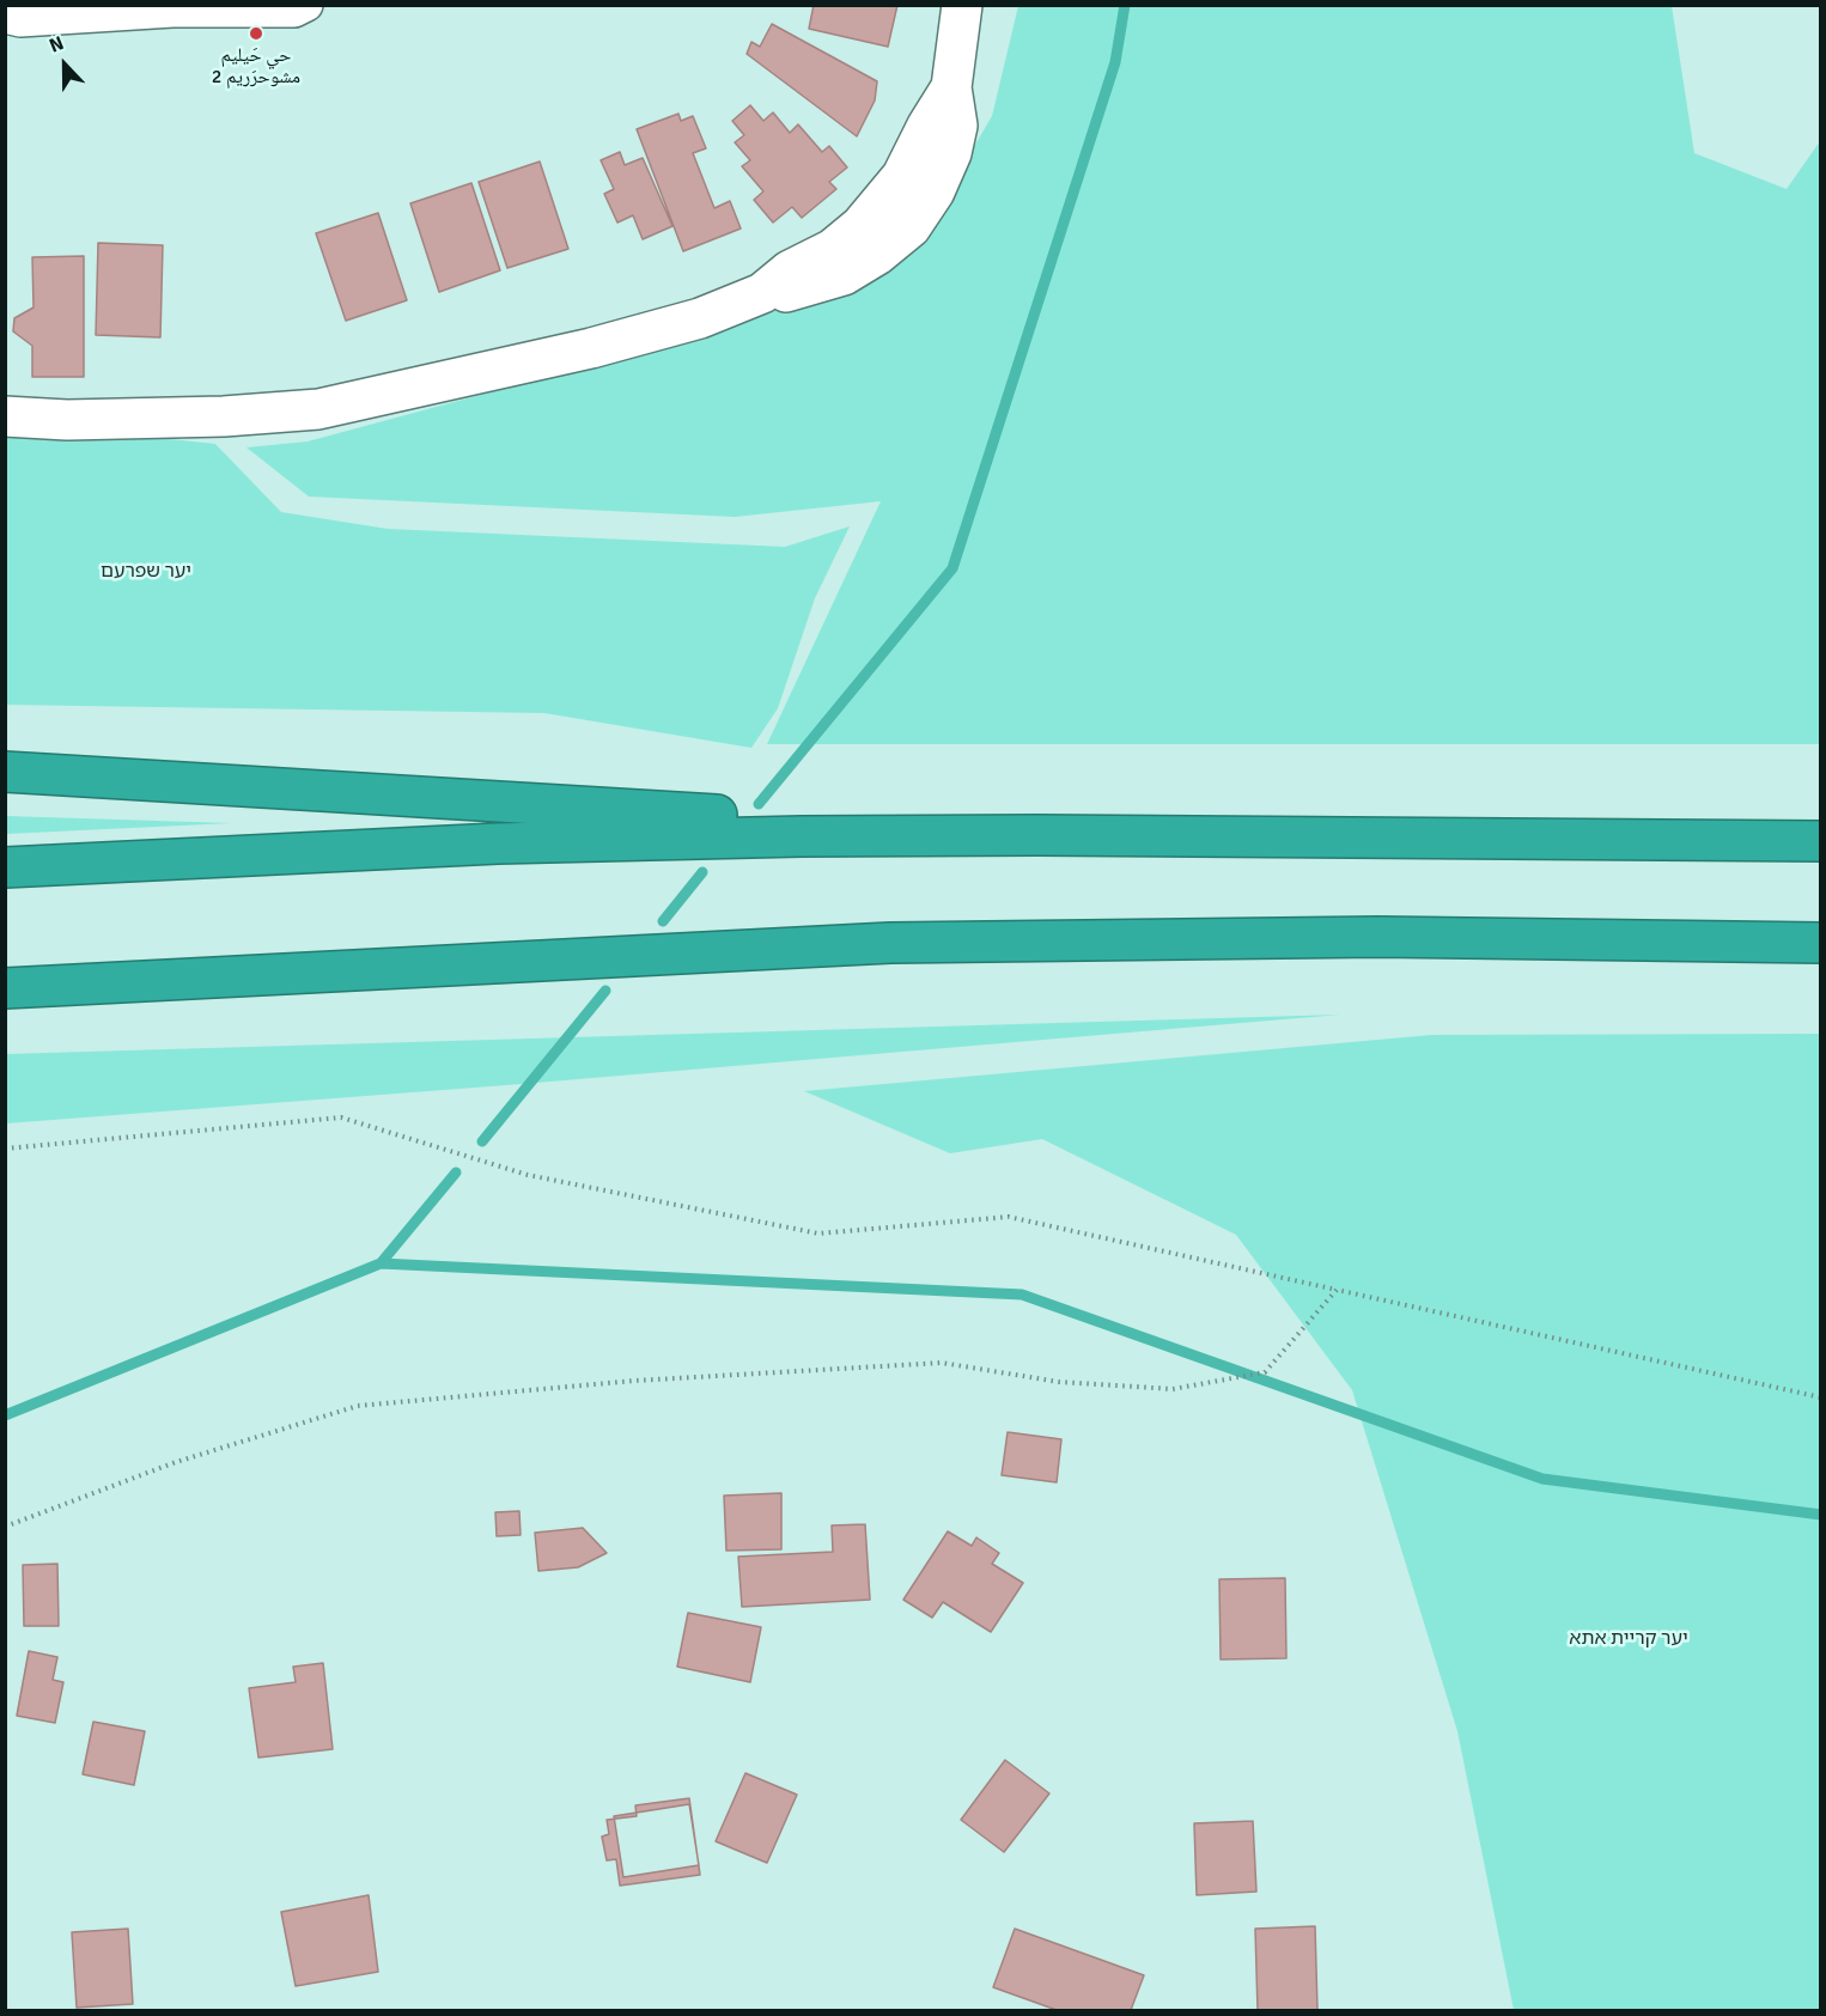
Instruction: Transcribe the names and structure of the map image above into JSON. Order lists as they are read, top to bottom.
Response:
{
  "parks": ["יער שפרעם", "יער קריית אתא"],
  "places": ["حي حَيليم مشوحرَريم 2"],
  "north": "top"
}
